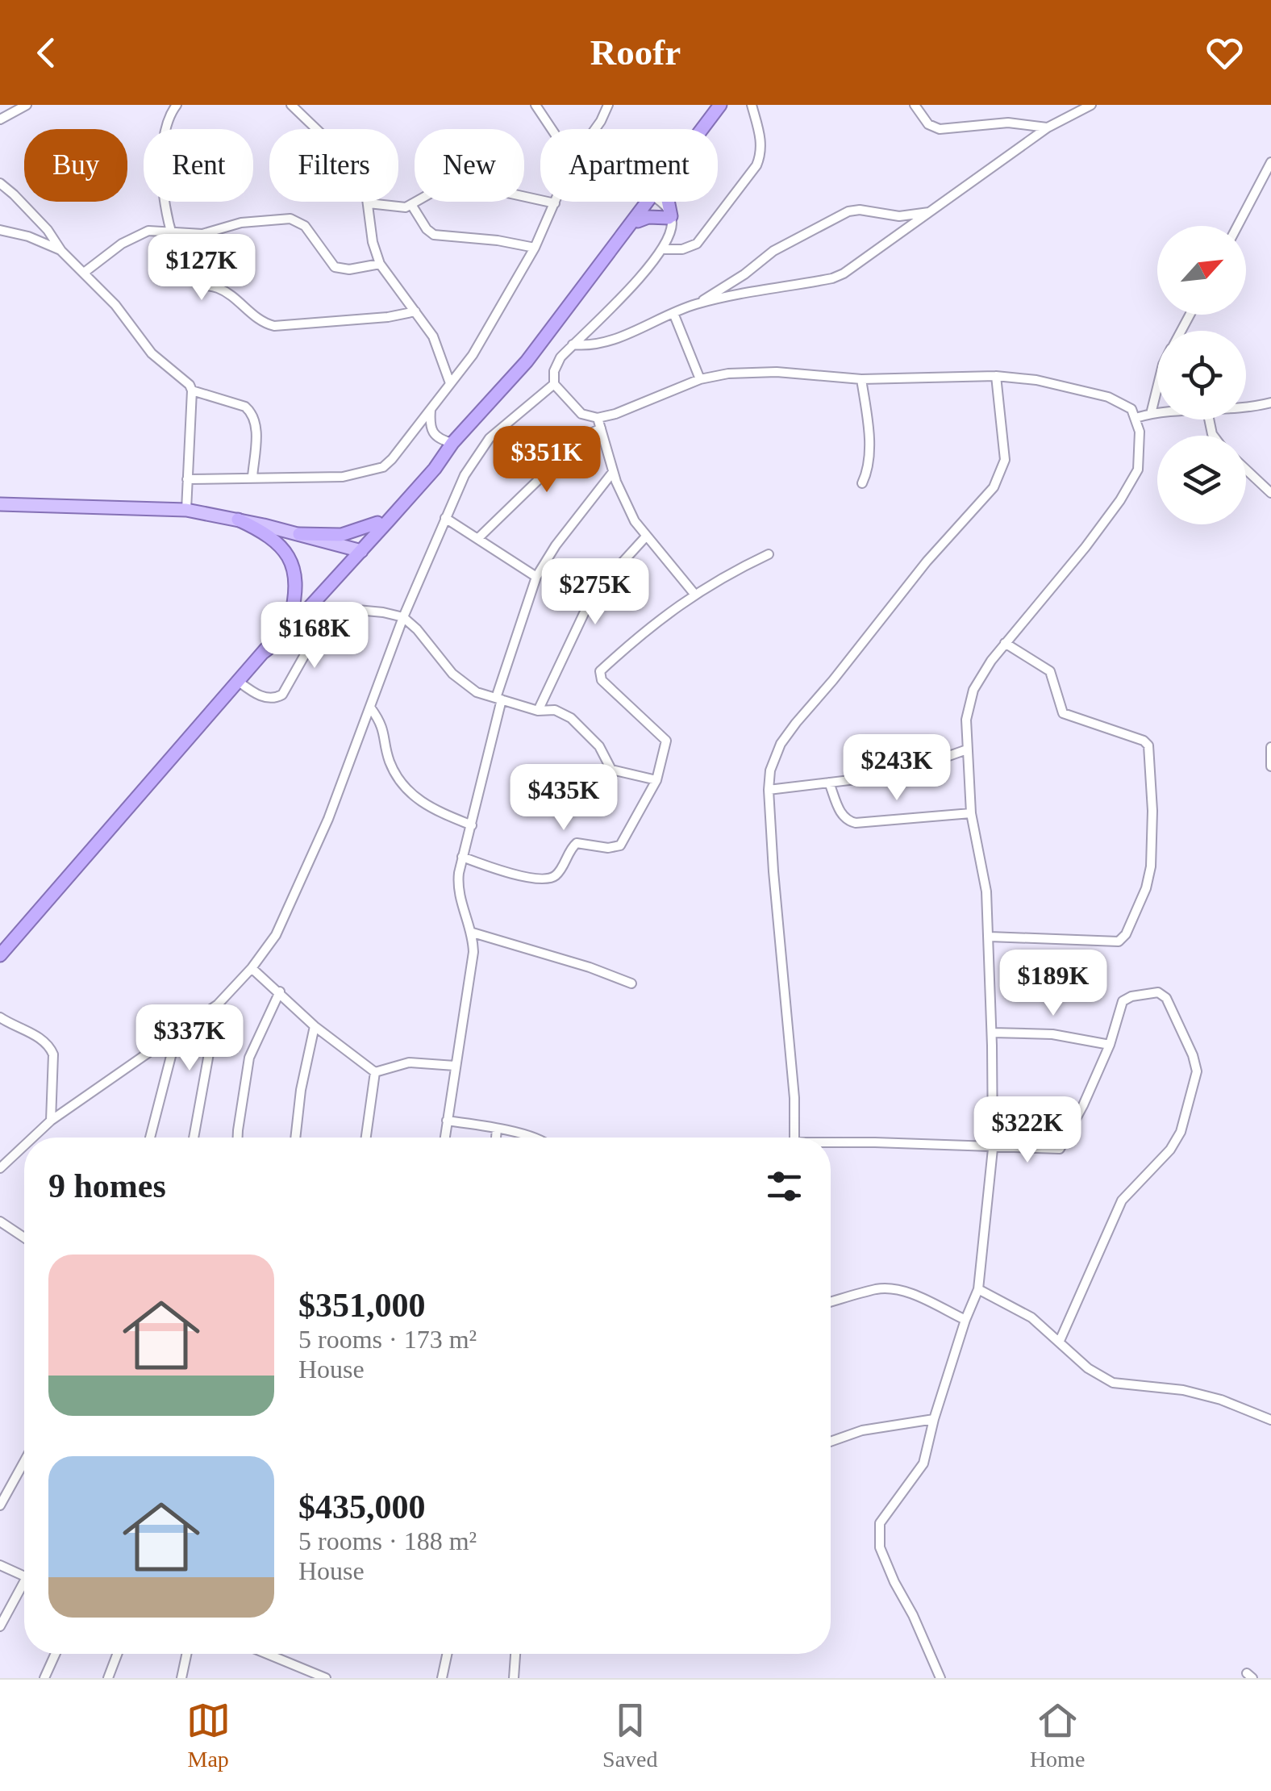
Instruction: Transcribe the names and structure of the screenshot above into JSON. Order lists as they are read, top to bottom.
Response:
{
  "north": "top right",
  "page": {
    "header": "Roofr",
    "chip": [
      "Buy",
      "Rent",
      "Filters",
      "New",
      "Apartment"
    ],
    "price": [
      "$127K",
      "$351K",
      "$275K",
      "$168K",
      "$243K",
      "$435K",
      "$189K",
      "$337K",
      "$322K"
    ],
    "heading": "9 homes",
    "list": [
      {
        "name": "$351,000",
        "note": "5 rooms · 173 m² · House"
      },
      {
        "name": "$435,000",
        "note": "5 rooms · 188 m² · House"
      }
    ],
    "tabs": ["Map", "Saved", "Home"]
  }
}
